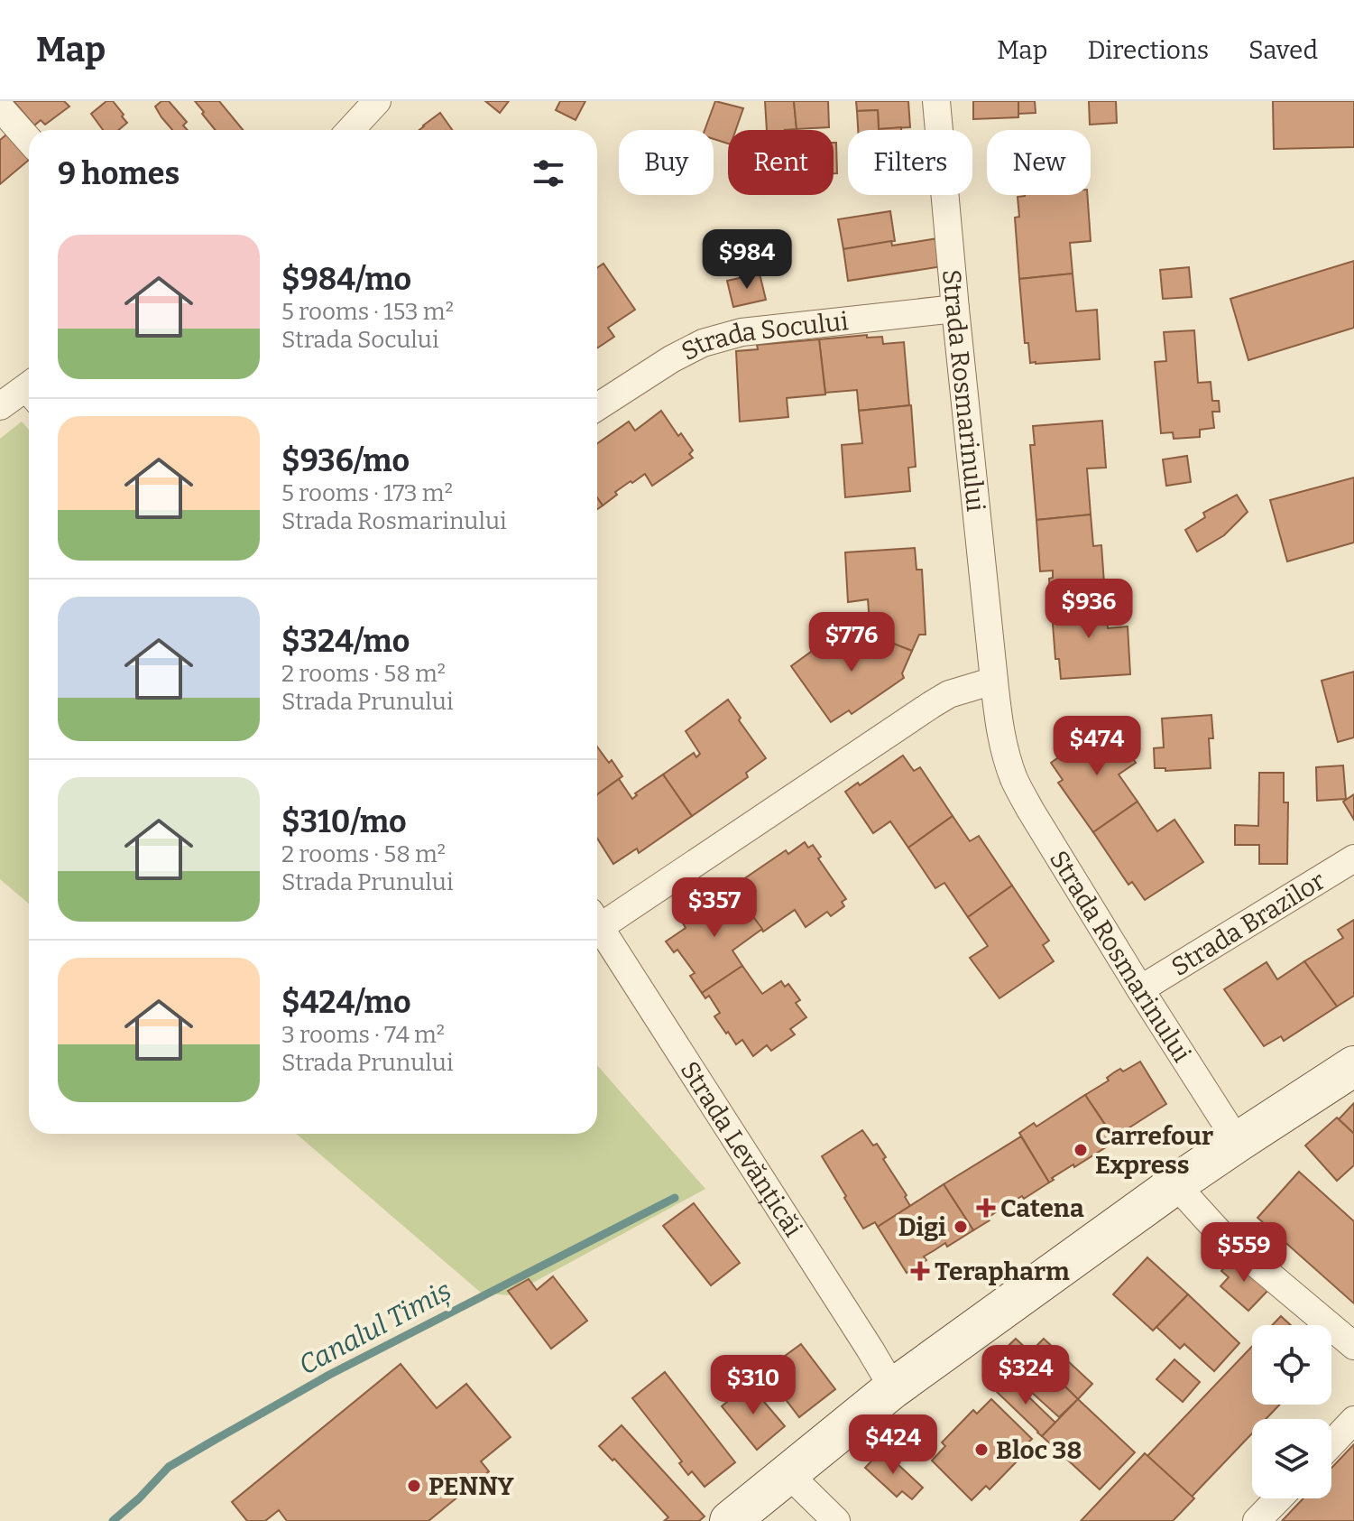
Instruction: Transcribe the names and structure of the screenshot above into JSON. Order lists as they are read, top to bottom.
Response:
{
  "streets": {
    "street": [
      "Strada Socului",
      "Strada Rosmarinului",
      "Strada Brazilor",
      "Strada Levănțicăi"
    ]
  },
  "crossings": [
    ["Strada Socului", "Strada Rosmarinului"],
    ["Strada Rosmarinului", "Strada Brazilor"]
  ],
  "water": ["Canalul Timiș"],
  "places": {
    "other": [
      "Carrefour Express",
      "Digi",
      "Bloc 38",
      "PENNY"
    ],
    "health": ["Catena", "Terapharm"]
  },
  "page": {
    "header": "Map",
    "nav": ["Map", "Directions", "Saved"],
    "chip": [
      "Buy",
      "Rent",
      "Filters",
      "New"
    ],
    "heading": "9 homes",
    "list": [
      {
        "name": "$984/mo",
        "note": "5 rooms · 153 m² · Strada Socului"
      },
      {
        "name": "$936/mo",
        "note": "5 rooms · 173 m² · Strada Rosmarinului"
      },
      {
        "name": "$324/mo",
        "note": "2 rooms · 58 m² · Strada Prunului"
      },
      {
        "name": "$310/mo",
        "note": "2 rooms · 58 m² · Strada Prunului"
      },
      {
        "name": "$424/mo",
        "note": "3 rooms · 74 m² · Strada Prunului"
      }
    ],
    "price": [
      "$984",
      "$936",
      "$776",
      "$474",
      "$357",
      "$559",
      "$324",
      "$310",
      "$424"
    ]
  }
}
